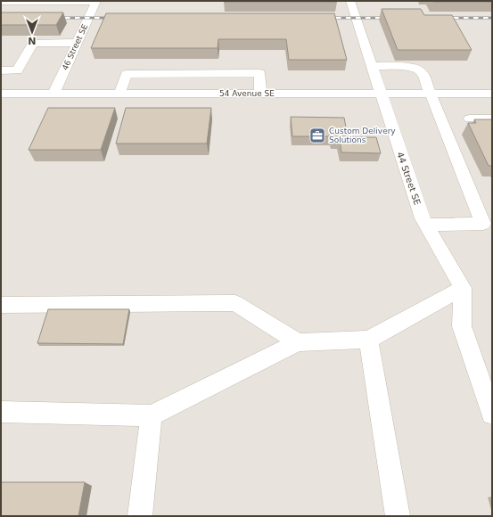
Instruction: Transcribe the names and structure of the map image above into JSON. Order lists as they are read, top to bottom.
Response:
{
  "streets": {
    "street": ["46 Street SE", "54 Avenue SE", "44 Street SE"]
  },
  "crossings": [
    ["46 Street SE", "54 Avenue SE"],
    ["54 Avenue SE", "44 Street SE"]
  ],
  "places": {
    "office": ["Custom Delivery Solutions"]
  },
  "north": "bottom"
}
